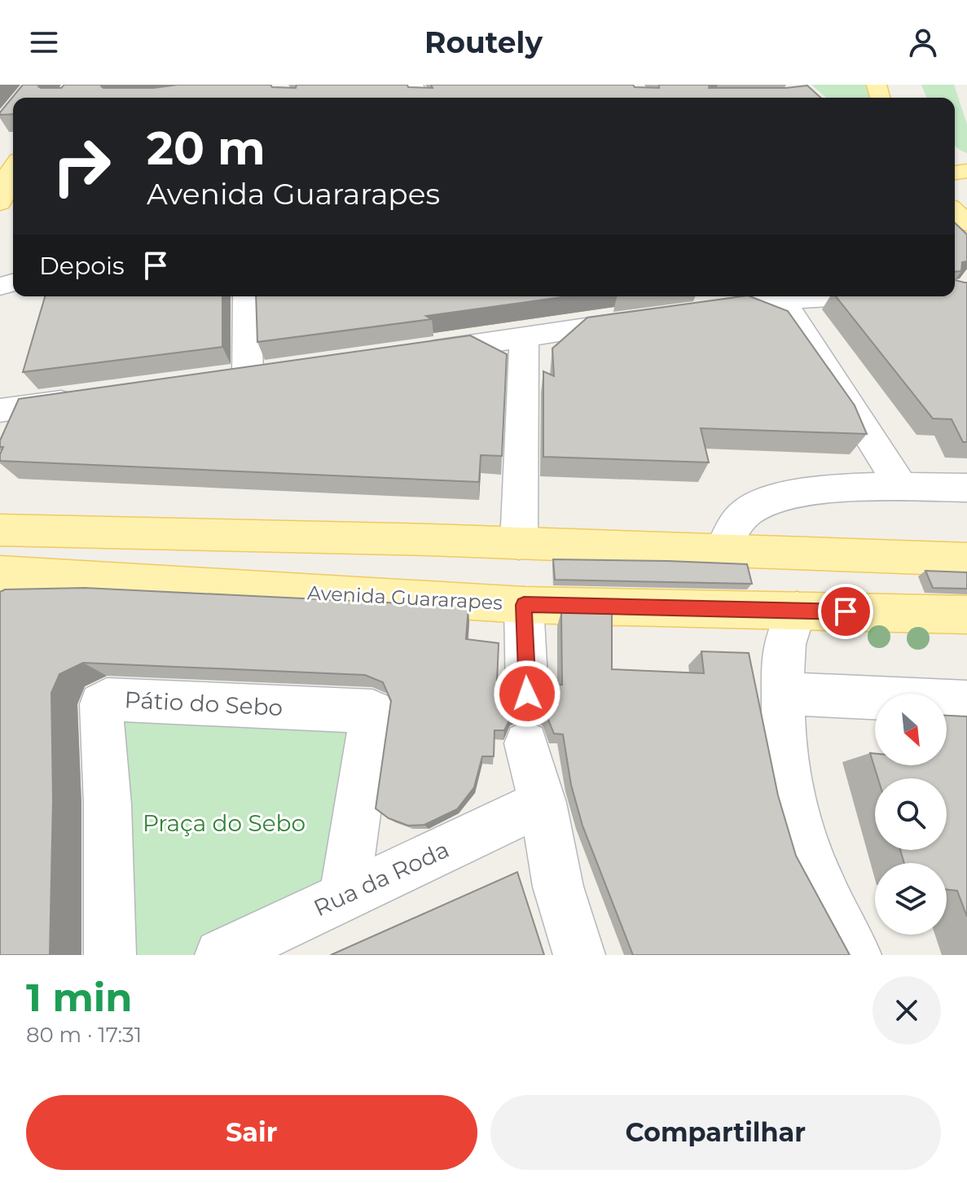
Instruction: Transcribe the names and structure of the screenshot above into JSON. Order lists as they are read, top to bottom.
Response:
{
  "streets": {
    "main road": ["Avenida Guararapes"],
    "street": ["Pátio do Sebo", "Rua da Roda"]
  },
  "crossings": [
    ["Pátio do Sebo", "Rua da Roda"]
  ],
  "parks": ["Praça do Sebo"],
  "north": "bottom right",
  "page": {
    "header": "Routely",
    "turn": ["20 m", "Avenida Guararapes"],
    "then": "Depois",
    "heading": ["1 min", "80 m · 17:31"],
    "buttons": ["Sair", "Compartilhar"]
  }
}
